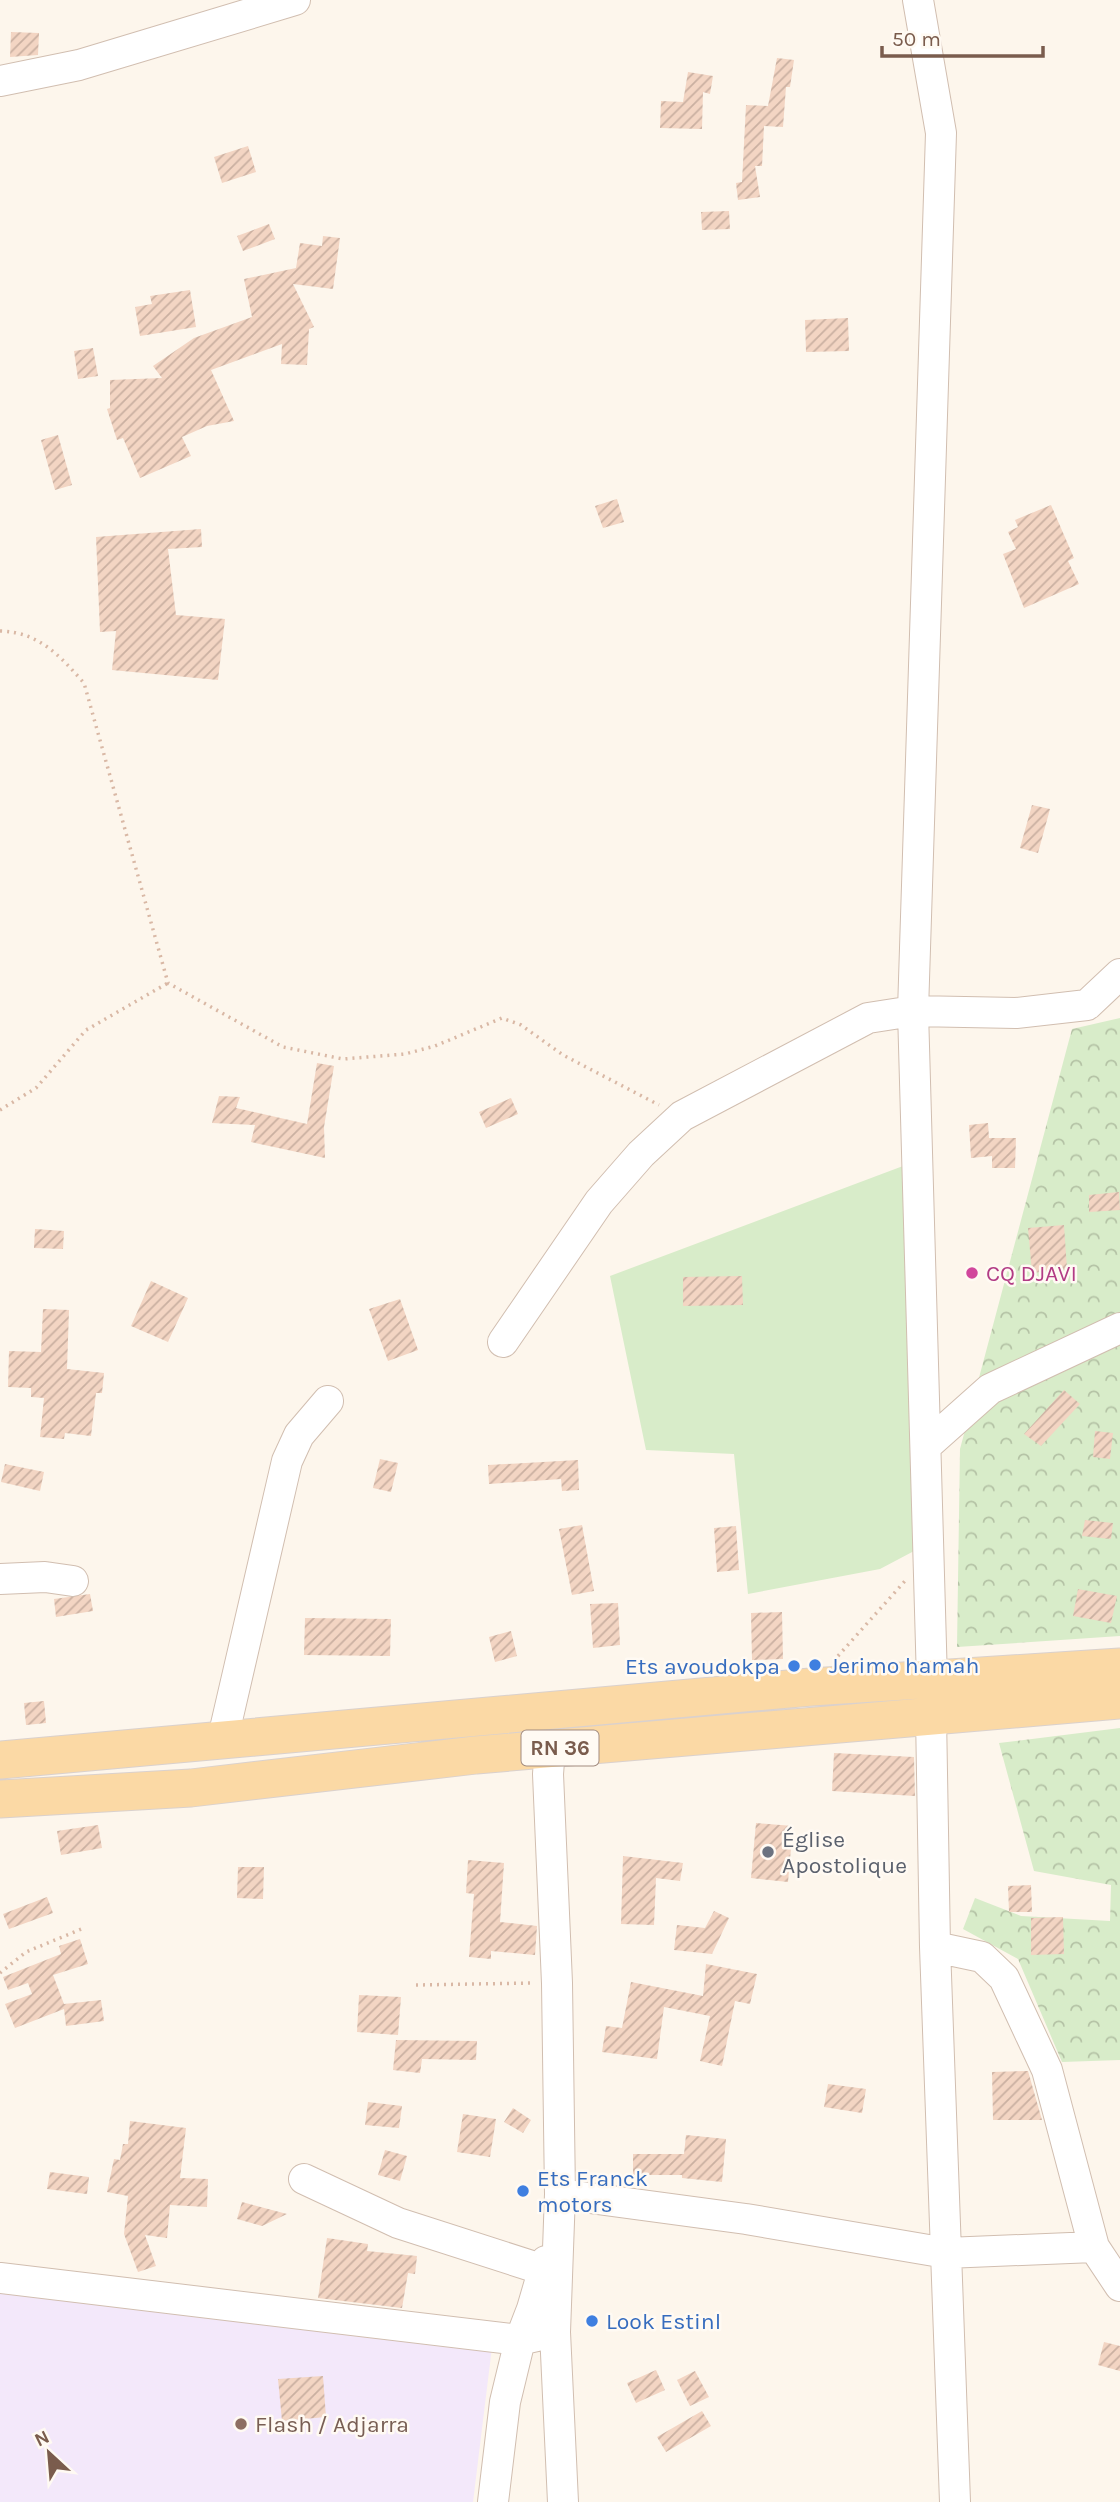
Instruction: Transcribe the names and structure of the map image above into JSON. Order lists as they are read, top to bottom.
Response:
{
  "streets": {
    "main road": ["RN 36"]
  },
  "places": [
    "CQ DJAVI",
    "Jerimo hamah",
    "Ets avoudokpa",
    "Église Apostolique",
    "Ets Franck motors",
    "Look Estinl",
    "Flash / Adjarra"
  ],
  "scale_bar": "50 m",
  "north": "top left"
}
